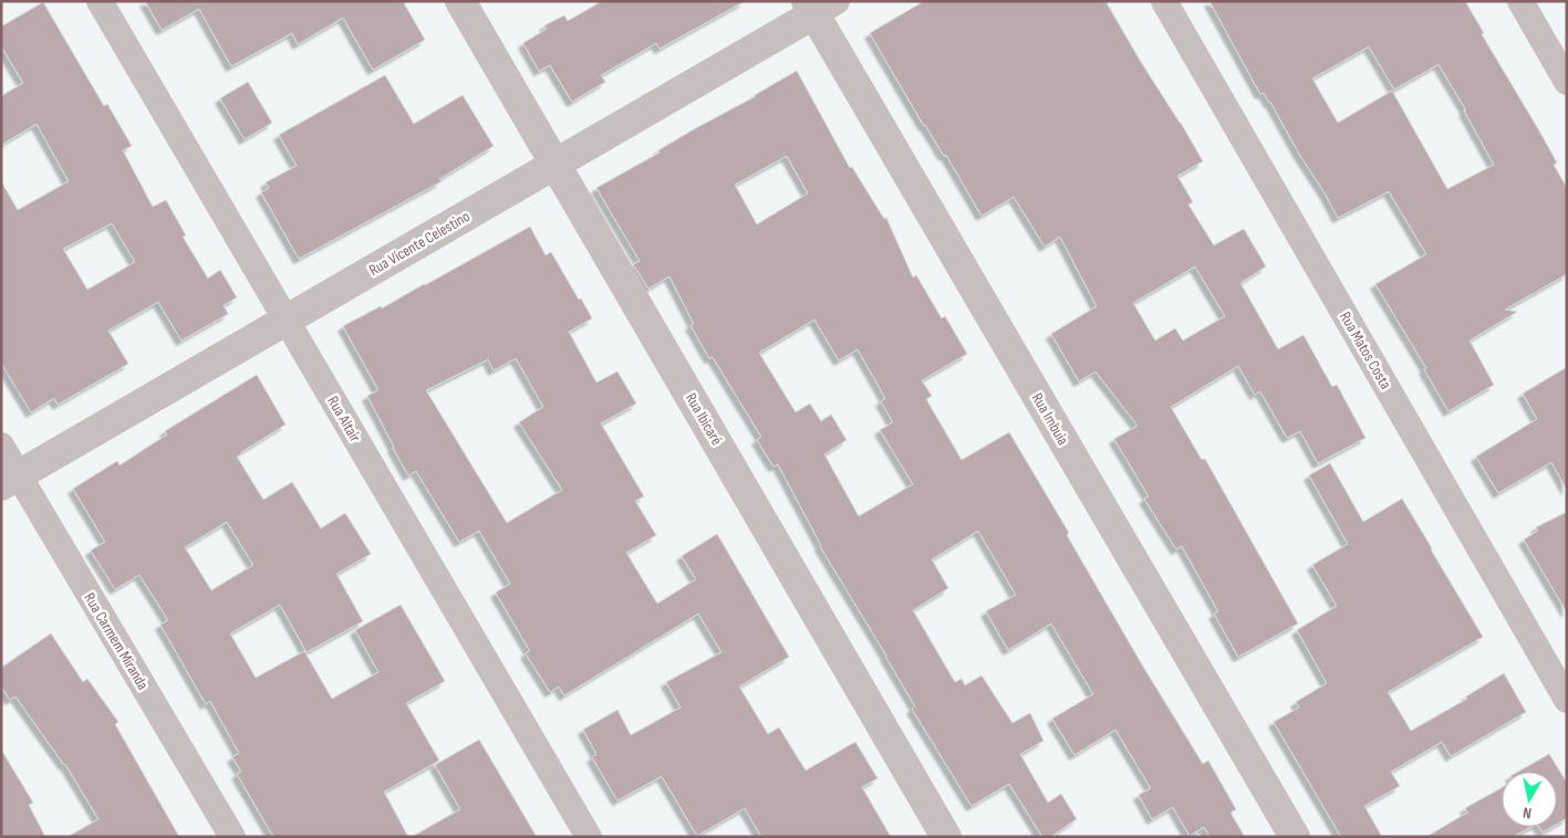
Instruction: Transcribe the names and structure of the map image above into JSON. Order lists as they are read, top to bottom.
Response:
{
  "streets": {
    "street": [
      "Rua Vicente Celestino",
      "Rua Matos Costa",
      "Rua Altair",
      "Rua Ibicaré",
      "Rua Imbuia",
      "Rua Carmem Miranda"
    ]
  },
  "crossings": [
    ["Rua Vicente Celestino", "Rua Altair"],
    ["Rua Vicente Celestino", "Rua Ibicaré"],
    ["Rua Vicente Celestino", "Rua Imbuia"],
    ["Rua Vicente Celestino", "Rua Carmem Miranda"]
  ],
  "north": "bottom"
}
